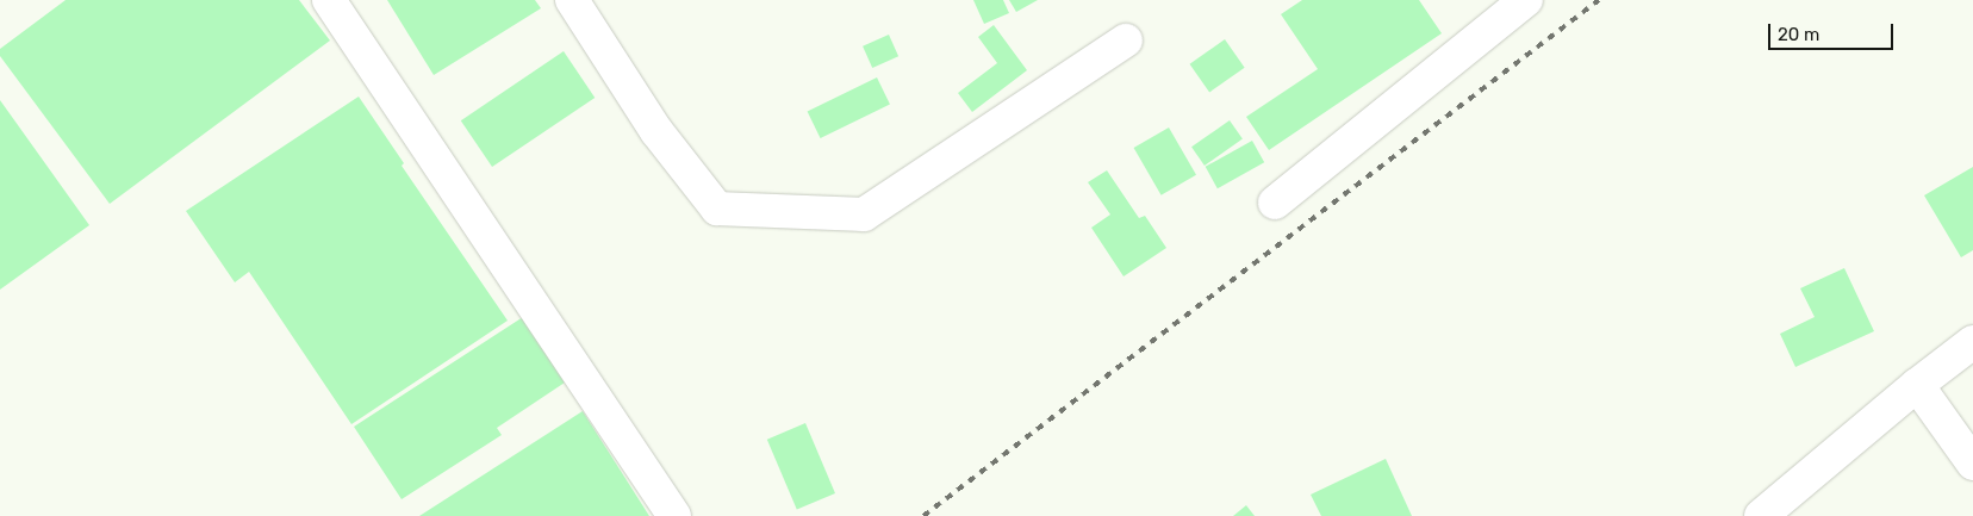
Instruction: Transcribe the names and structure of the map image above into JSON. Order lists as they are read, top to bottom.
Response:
{
  "scale_bar": "20 m"
}
